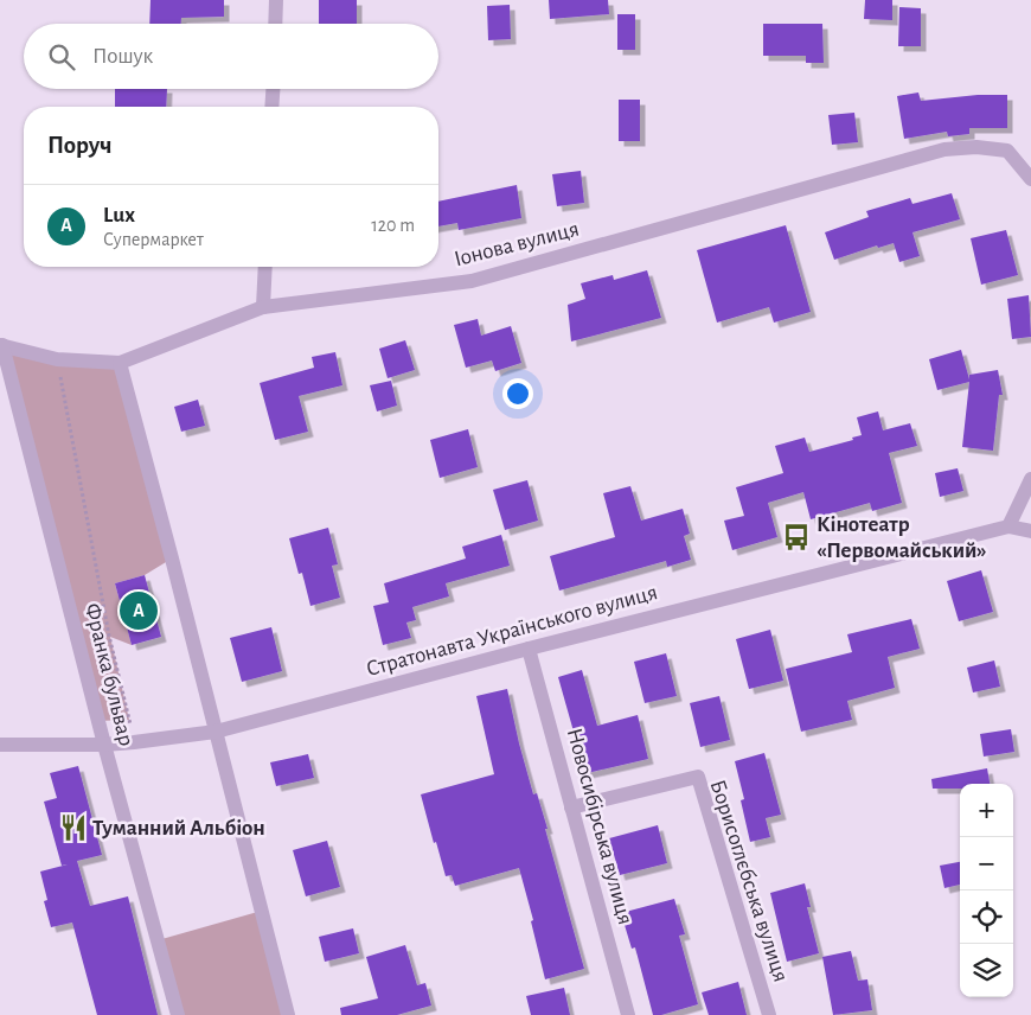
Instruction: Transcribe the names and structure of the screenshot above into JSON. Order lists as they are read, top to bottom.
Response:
{
  "streets": {
    "street": [
      "Іонова вулиця",
      "Стратонавта Українського вулиця",
      "Франка бульвар",
      "Новосибірська вулиця",
      "Борисоглєбська вулиця"
    ]
  },
  "crossings": [
    ["Іонова вулиця", "Франка бульвар"],
    ["Стратонавта Українського вулиця", "Франка бульвар"],
    ["Стратонавта Українського вулиця", "Новосибірська вулиця"],
    ["Новосибірська вулиця", "Борисоглєбська вулиця"]
  ],
  "places": {
    "bus stop": ["Кінотеатр «Первомайський»"],
    "restaurant": ["Туманний Альбіон"]
  },
  "page": {
    "search": "Пошук",
    "heading": "Поруч",
    "list": [
      {
        "mark": "A",
        "name": "Lux",
        "note": "Супермаркет",
        "value": "120 m"
      }
    ],
    "pins": "A",
    "map_buttons": ["+", "−"]
  }
}
